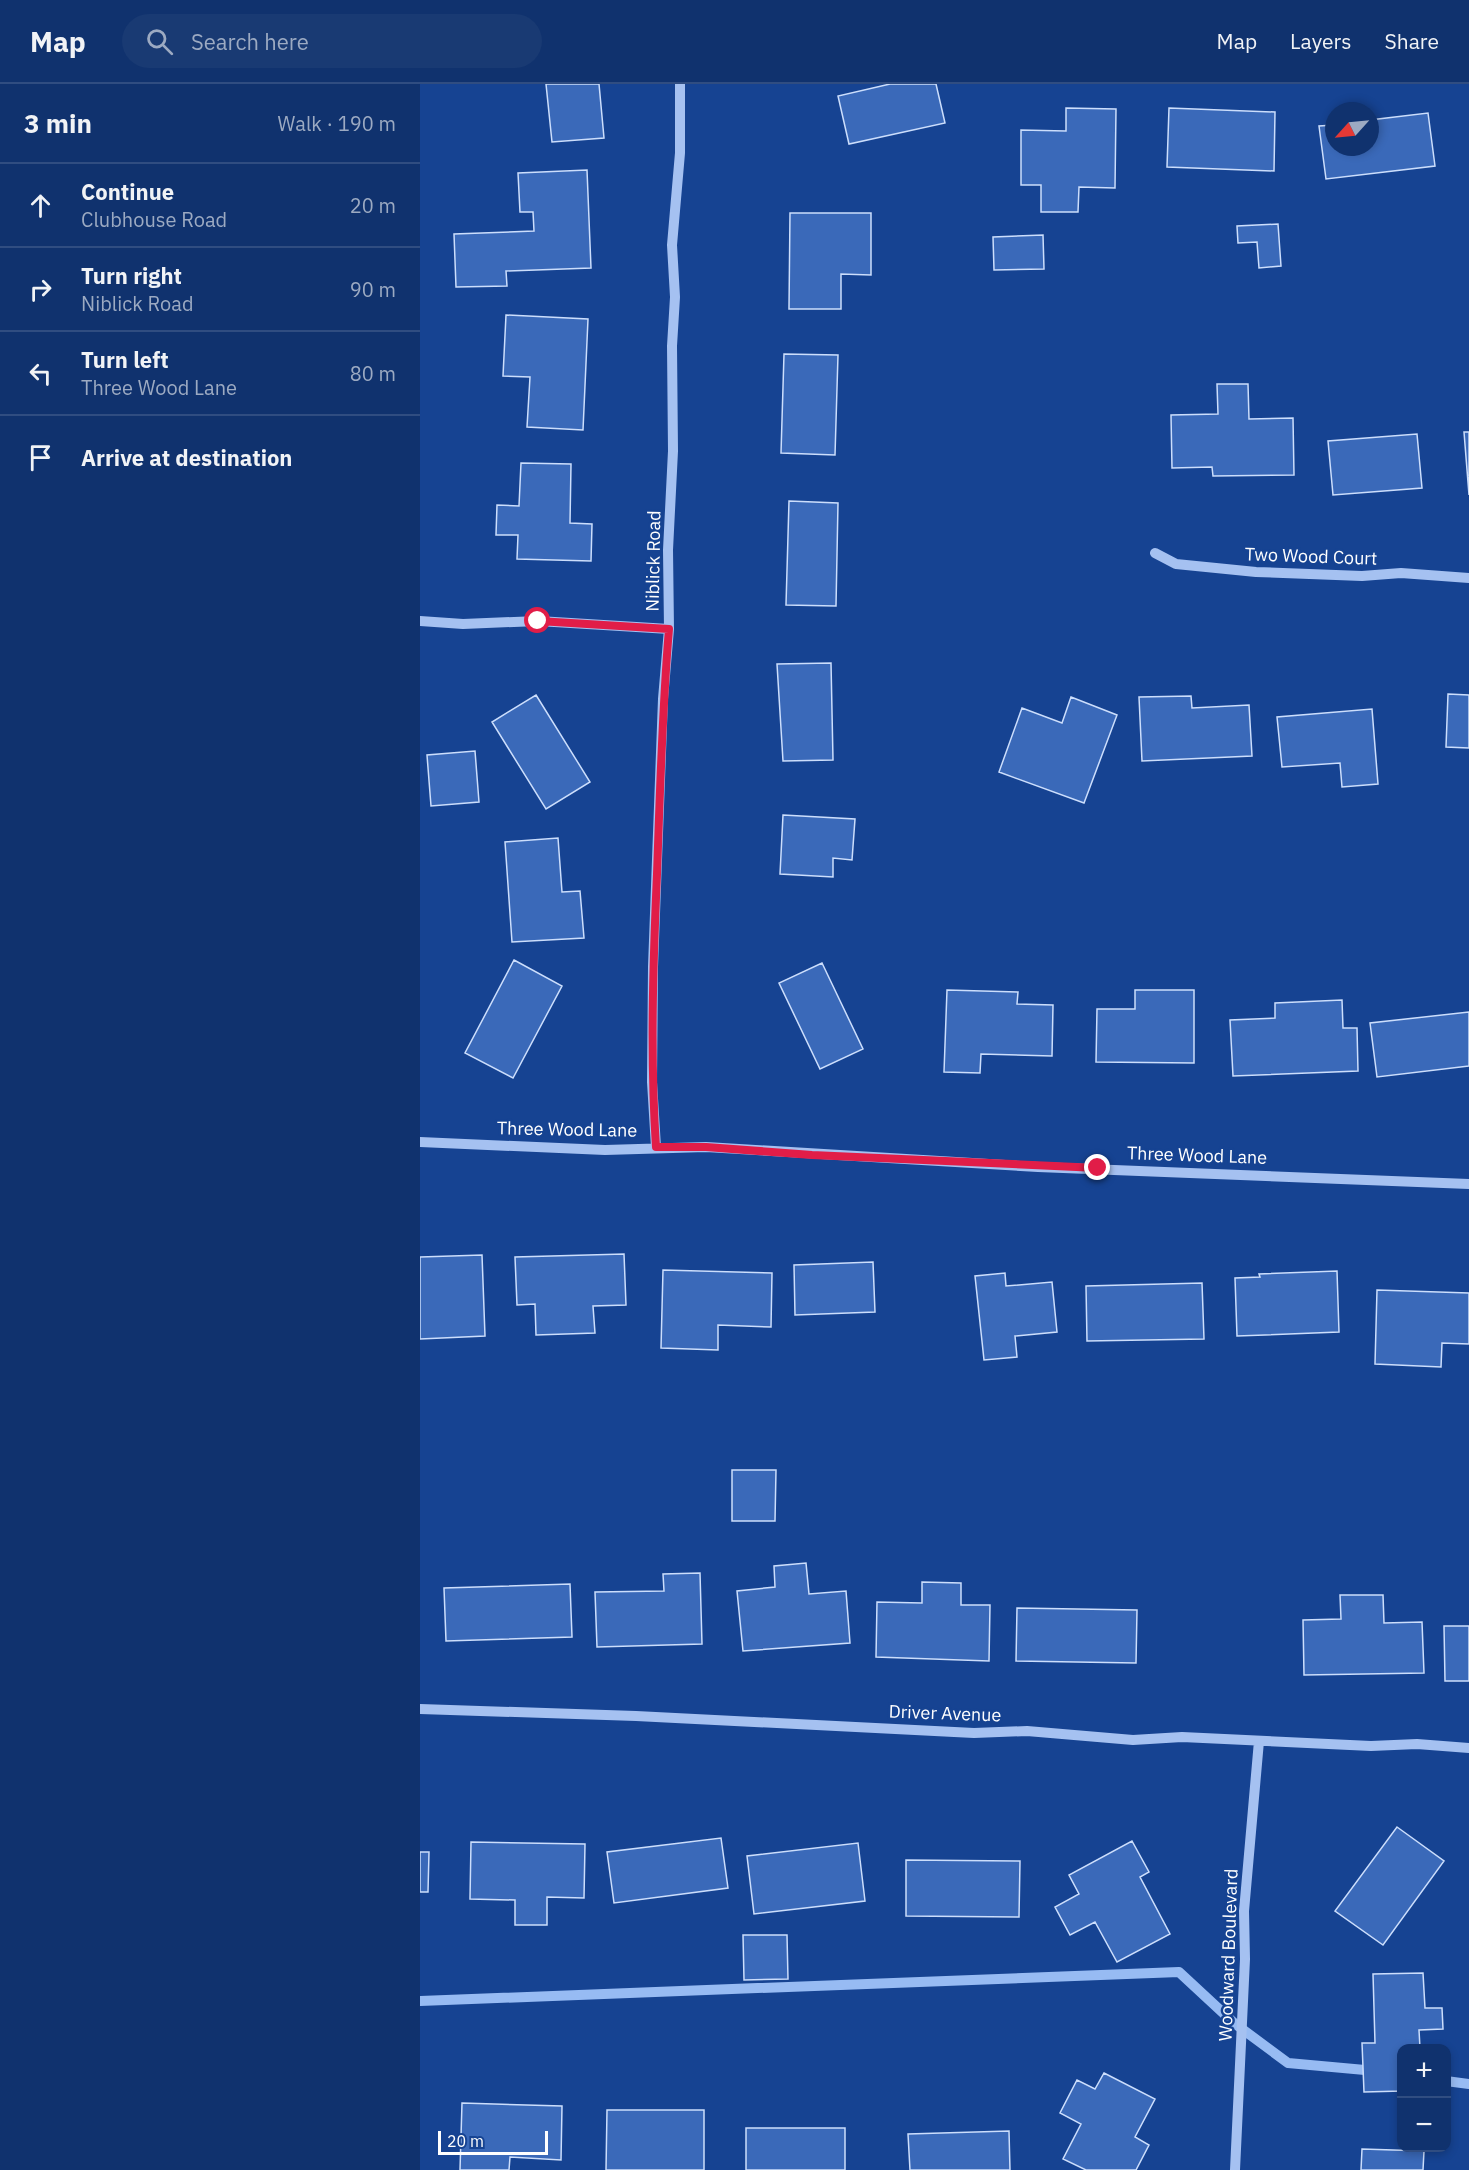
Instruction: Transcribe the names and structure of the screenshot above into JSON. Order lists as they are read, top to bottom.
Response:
{
  "streets": {
    "street": [
      "Two Wood Court",
      "Niblick Road",
      "Three Wood Lane",
      "Driver Avenue",
      "Woodward Boulevard"
    ]
  },
  "crossings": [
    ["Niblick Road", "Three Wood Lane"],
    ["Driver Avenue", "Woodward Boulevard"]
  ],
  "scale_bar": "20 m",
  "north": "bottom left",
  "page": {
    "header": "Map",
    "search": "Search here",
    "nav": ["Map", "Layers", "Share"],
    "heading": ["3 min", "Walk · 190 m"],
    "list": [
      ["Continue", "Clubhouse Road", "20 m"],
      ["Turn right", "Niblick Road", "90 m"],
      ["Turn left", "Three Wood Lane", "80 m"],
      "Arrive at destination"
    ],
    "map_buttons": ["+", "−"],
    "scale": "20 m"
  }
}
